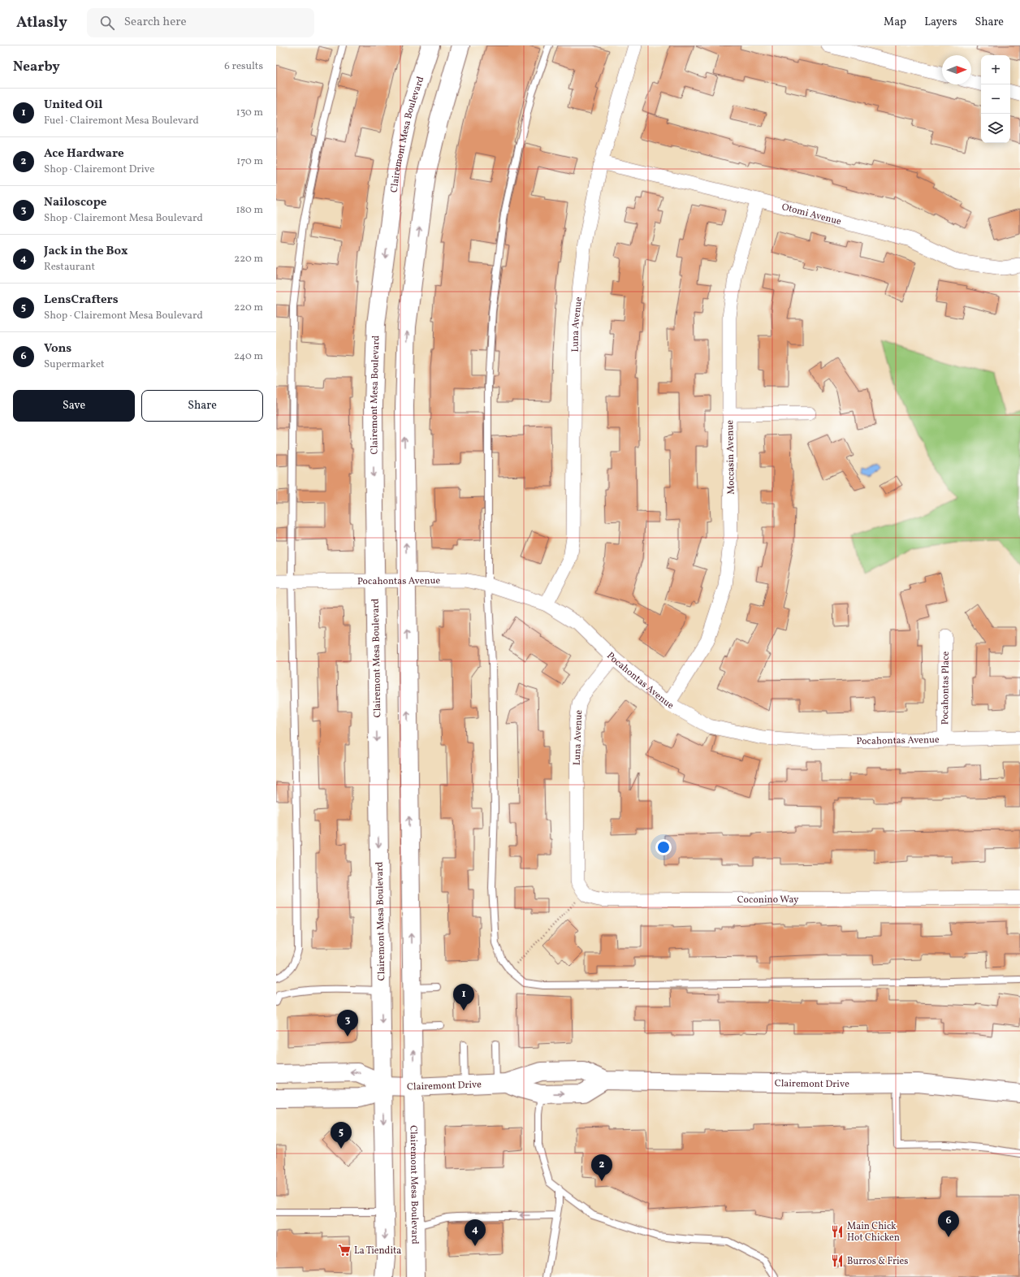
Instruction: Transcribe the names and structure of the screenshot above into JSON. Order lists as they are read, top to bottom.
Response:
{
  "streets": {
    "main road": ["Clairemont Mesa Boulevard", "Clairemont Drive"],
    "street": [
      "Otomi Avenue",
      "Luna Avenue",
      "Moccasin Avenue",
      "Pocahontas Avenue",
      "Pocahontas Place",
      "Coconino Way"
    ]
  },
  "crossings": [
    ["Clairemont Mesa Boulevard", "Pocahontas Avenue"],
    ["Clairemont Mesa Boulevard", "Clairemont Drive"],
    ["Otomi Avenue", "Luna Avenue"],
    ["Otomi Avenue", "Moccasin Avenue"],
    ["Luna Avenue", "Pocahontas Avenue"],
    ["Luna Avenue", "Coconino Way"],
    ["Moccasin Avenue", "Pocahontas Avenue"],
    ["Pocahontas Avenue", "Pocahontas Place"]
  ],
  "places": {
    "restaurant": ["Main Chick Hot Chicken", "Burros & Fries"],
    "supermarket": ["La Tiendita"]
  },
  "north": "right",
  "page": {
    "header": "Atlasly",
    "search": "Search here",
    "nav": ["Map", "Layers", "Share"],
    "heading": ["Nearby", "6 results"],
    "map_buttons": ["+", "−"],
    "list": [
      {
        "mark": "1",
        "name": "United Oil",
        "note": "Fuel · Clairemont Mesa Boulevard",
        "value": "130 m"
      },
      {
        "mark": "2",
        "name": "Ace Hardware",
        "note": "Shop · Clairemont Drive",
        "value": "170 m"
      },
      {
        "mark": "3",
        "name": "Nailoscope",
        "note": "Shop · Clairemont Mesa Boulevard",
        "value": "180 m"
      },
      {
        "mark": "4",
        "name": "Jack in the Box",
        "note": "Restaurant",
        "value": "220 m"
      },
      {
        "mark": "5",
        "name": "LensCrafters",
        "note": "Shop · Clairemont Mesa Boulevard",
        "value": "220 m"
      },
      {
        "mark": "6",
        "name": "Vons",
        "note": "Supermarket",
        "value": "240 m"
      }
    ],
    "buttons": ["Save", "Share"],
    "pins": [
      "1",
      "3",
      "5",
      "2",
      "6",
      "4"
    ]
  }
}
